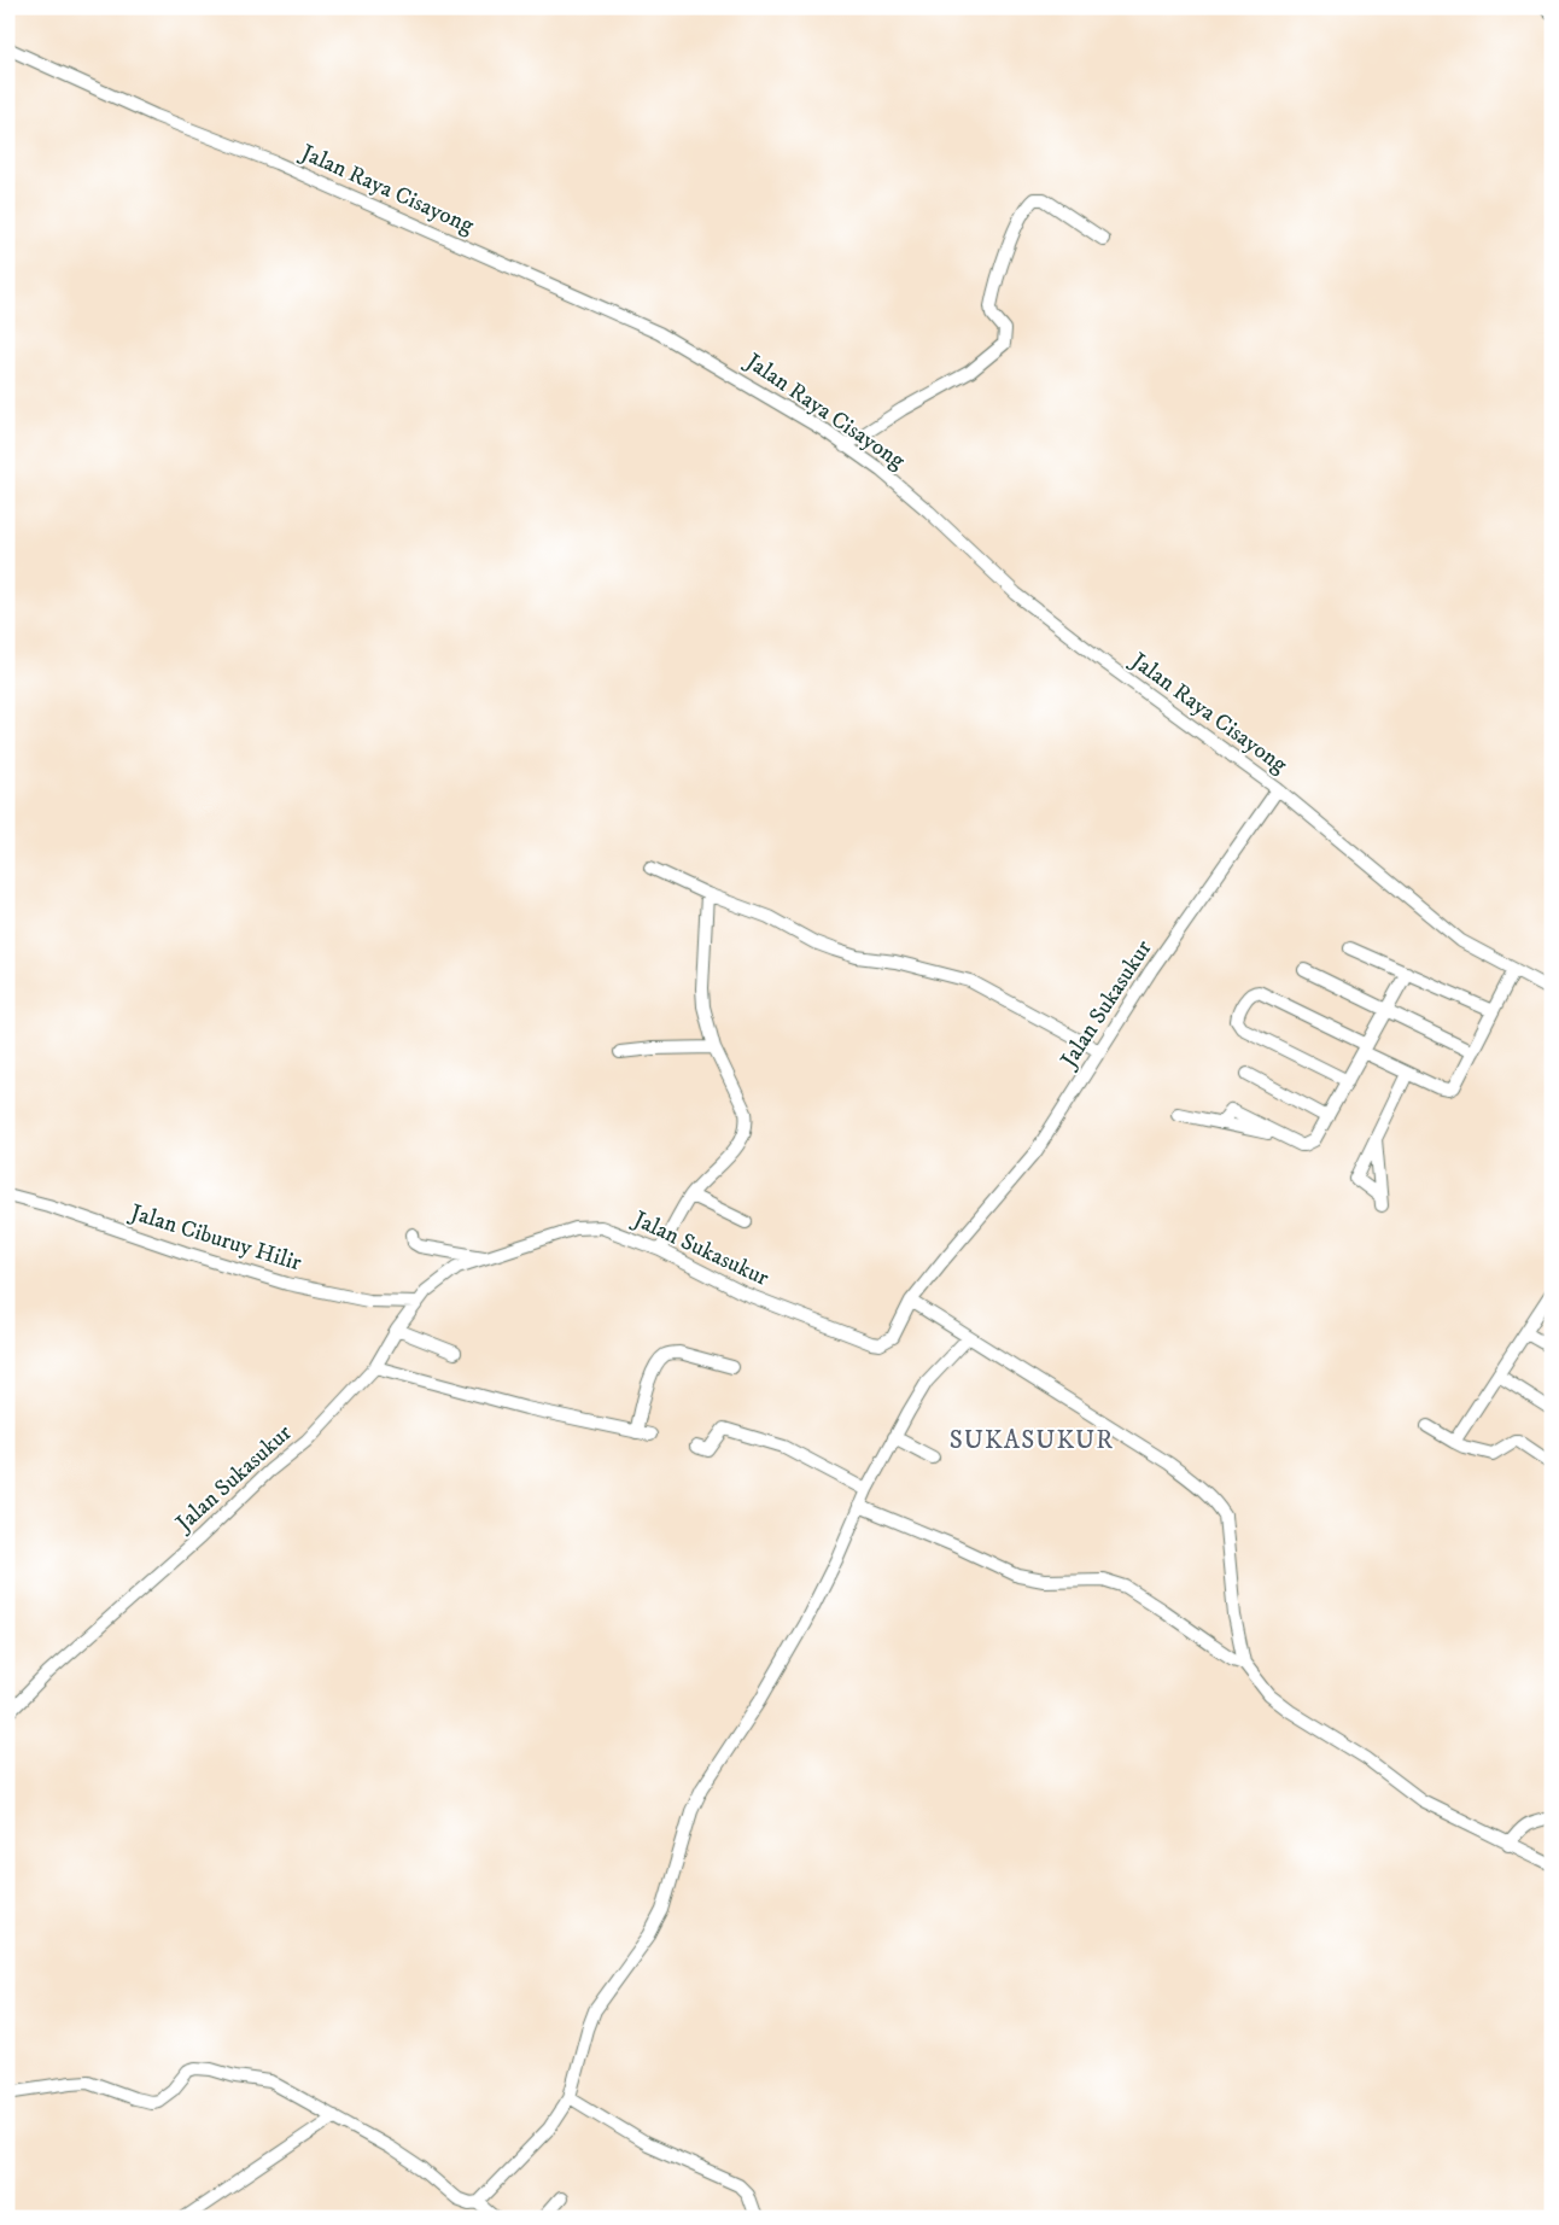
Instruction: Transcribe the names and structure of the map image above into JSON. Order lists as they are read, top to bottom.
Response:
{
  "streets": {
    "street": ["Jalan Raya Cisayong", "Jalan Sukasukur", "Jalan Ciburuy Hilir"]
  },
  "crossings": [
    ["Jalan Raya Cisayong", "Jalan Sukasukur"],
    ["Jalan Sukasukur", "Jalan Ciburuy Hilir"]
  ],
  "districts": ["SUKASUKUR"]
}
